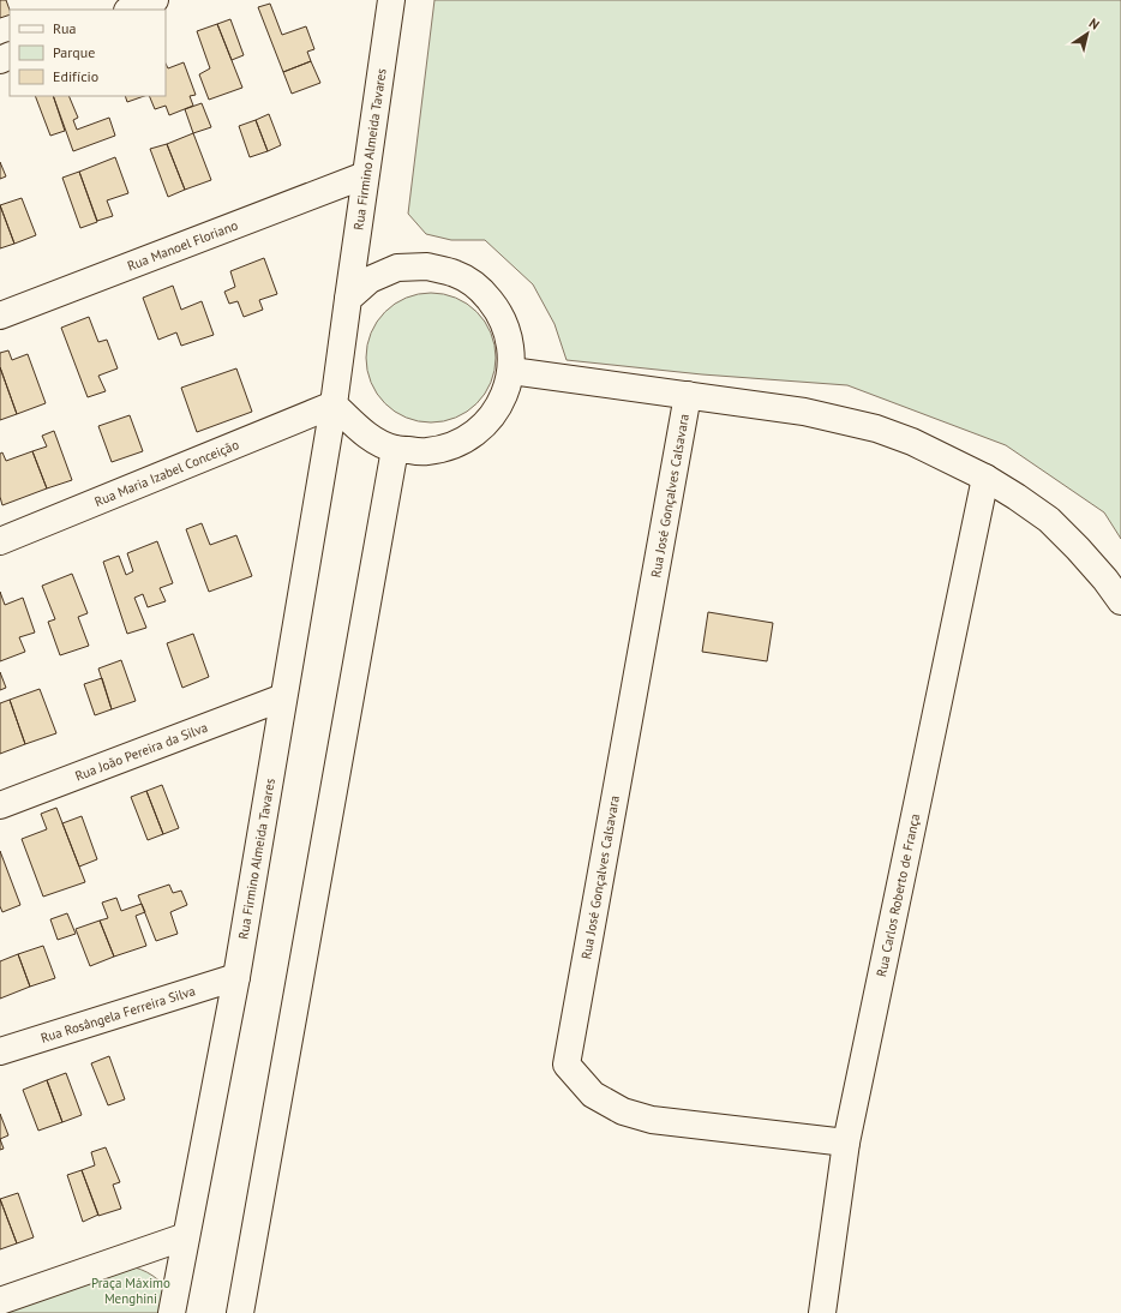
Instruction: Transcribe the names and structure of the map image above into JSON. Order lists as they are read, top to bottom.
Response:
{
  "streets": {
    "street": [
      "Rua Firmino Almeida Tavares",
      "Rua Manoel Floriano",
      "Rua Maria Izabel Conceição",
      "Rua José Gonçalves Calsavara",
      "Rua João Pereira da Silva",
      "Rua Carlos Roberto de França",
      "Rua Rosângela Ferreira Silva"
    ]
  },
  "crossings": [
    ["Rua Firmino Almeida Tavares", "Rua Manoel Floriano"],
    ["Rua Firmino Almeida Tavares", "Rua Maria Izabel Conceição"],
    ["Rua Firmino Almeida Tavares", "Rua João Pereira da Silva"],
    ["Rua Firmino Almeida Tavares", "Rua Rosângela Ferreira Silva"],
    ["Rua José Gonçalves Calsavara", "Rua Carlos Roberto de França"]
  ],
  "parks": ["Praça Máximo Menghini"],
  "legend": ["Rua", "Parque", "Edifício"],
  "north": "top right"
}
